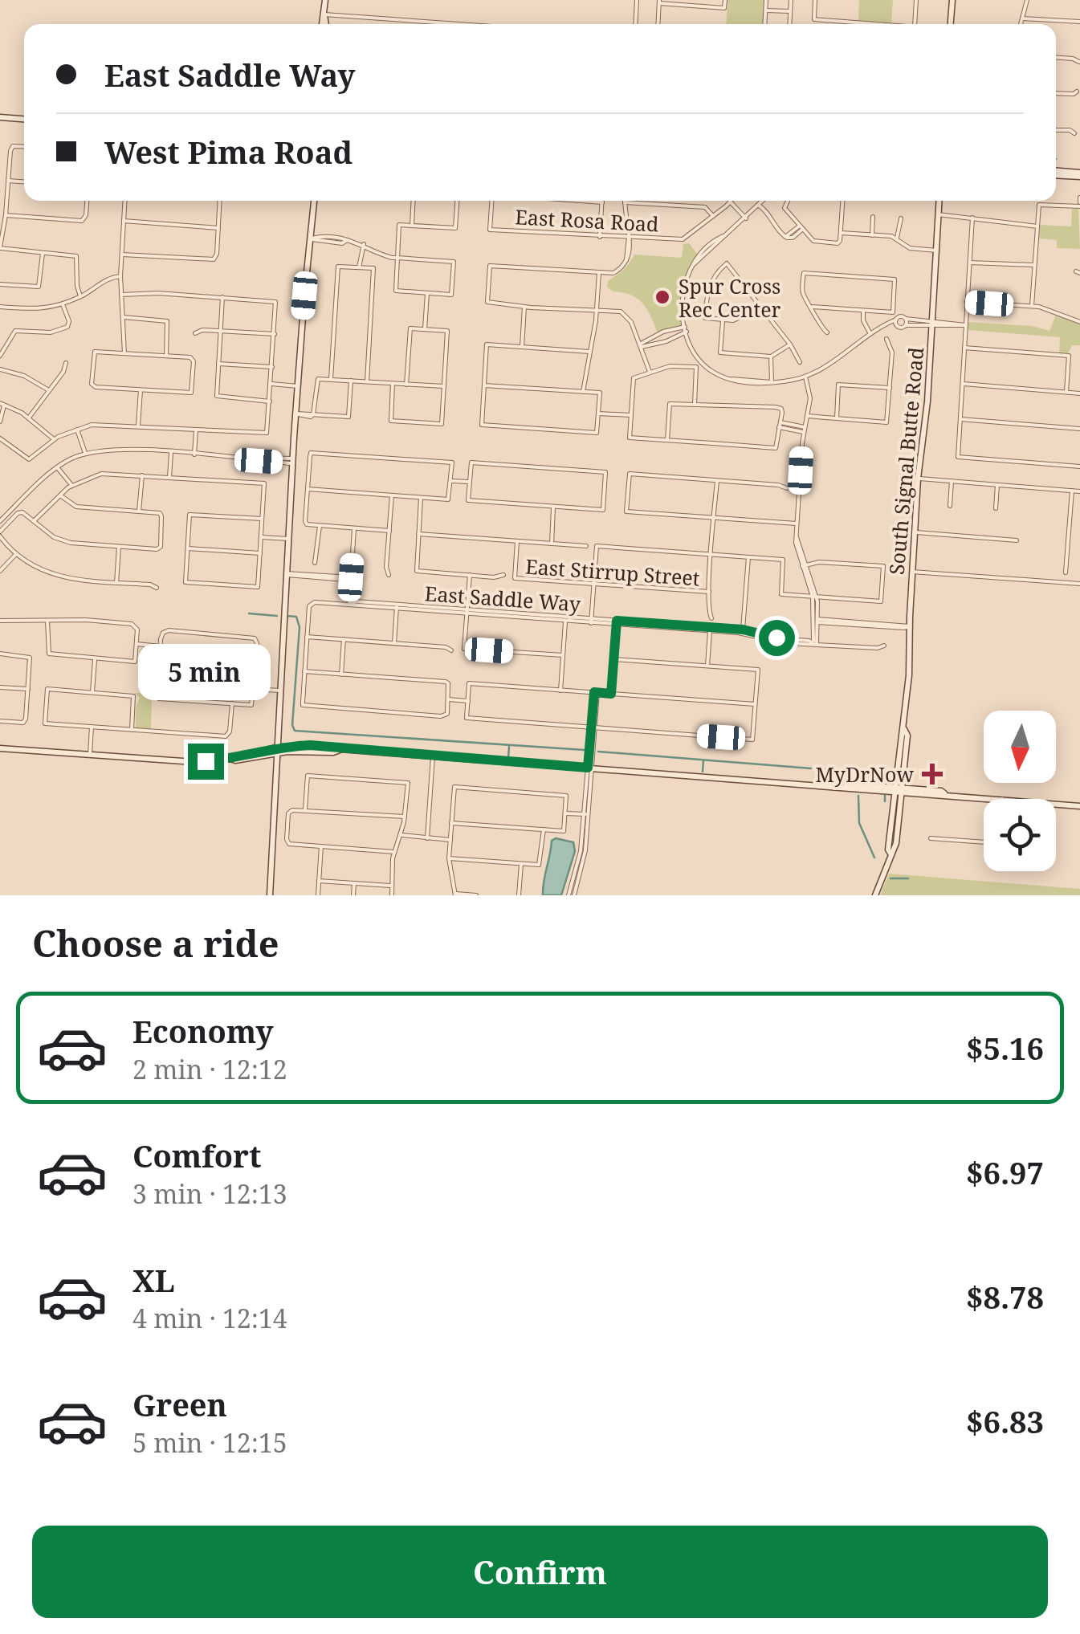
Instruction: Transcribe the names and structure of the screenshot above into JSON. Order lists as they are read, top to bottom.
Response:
{
  "streets": {
    "street": [
      "East Rosa Road",
      "South Signal Butte Road",
      "East Stirrup Street",
      "East Saddle Way"
    ]
  },
  "places": {
    "other": ["Spur Cross Rec Center"],
    "health": ["MyDrNow"]
  },
  "north": "bottom",
  "page": {
    "banner": ["East Saddle Way", "West Pima Road"],
    "bubble": "5 min",
    "heading": "Choose a ride",
    "list": [
      {
        "name": "Economy",
        "note": "2 min · 12:12",
        "value": "$5.16"
      },
      {
        "name": "Comfort",
        "note": "3 min · 12:13",
        "value": "$6.97"
      },
      {
        "name": "XL",
        "note": "4 min · 12:14",
        "value": "$8.78"
      },
      {
        "name": "Green",
        "note": "5 min · 12:15",
        "value": "$6.83"
      }
    ],
    "buttons": "Confirm"
  }
}
